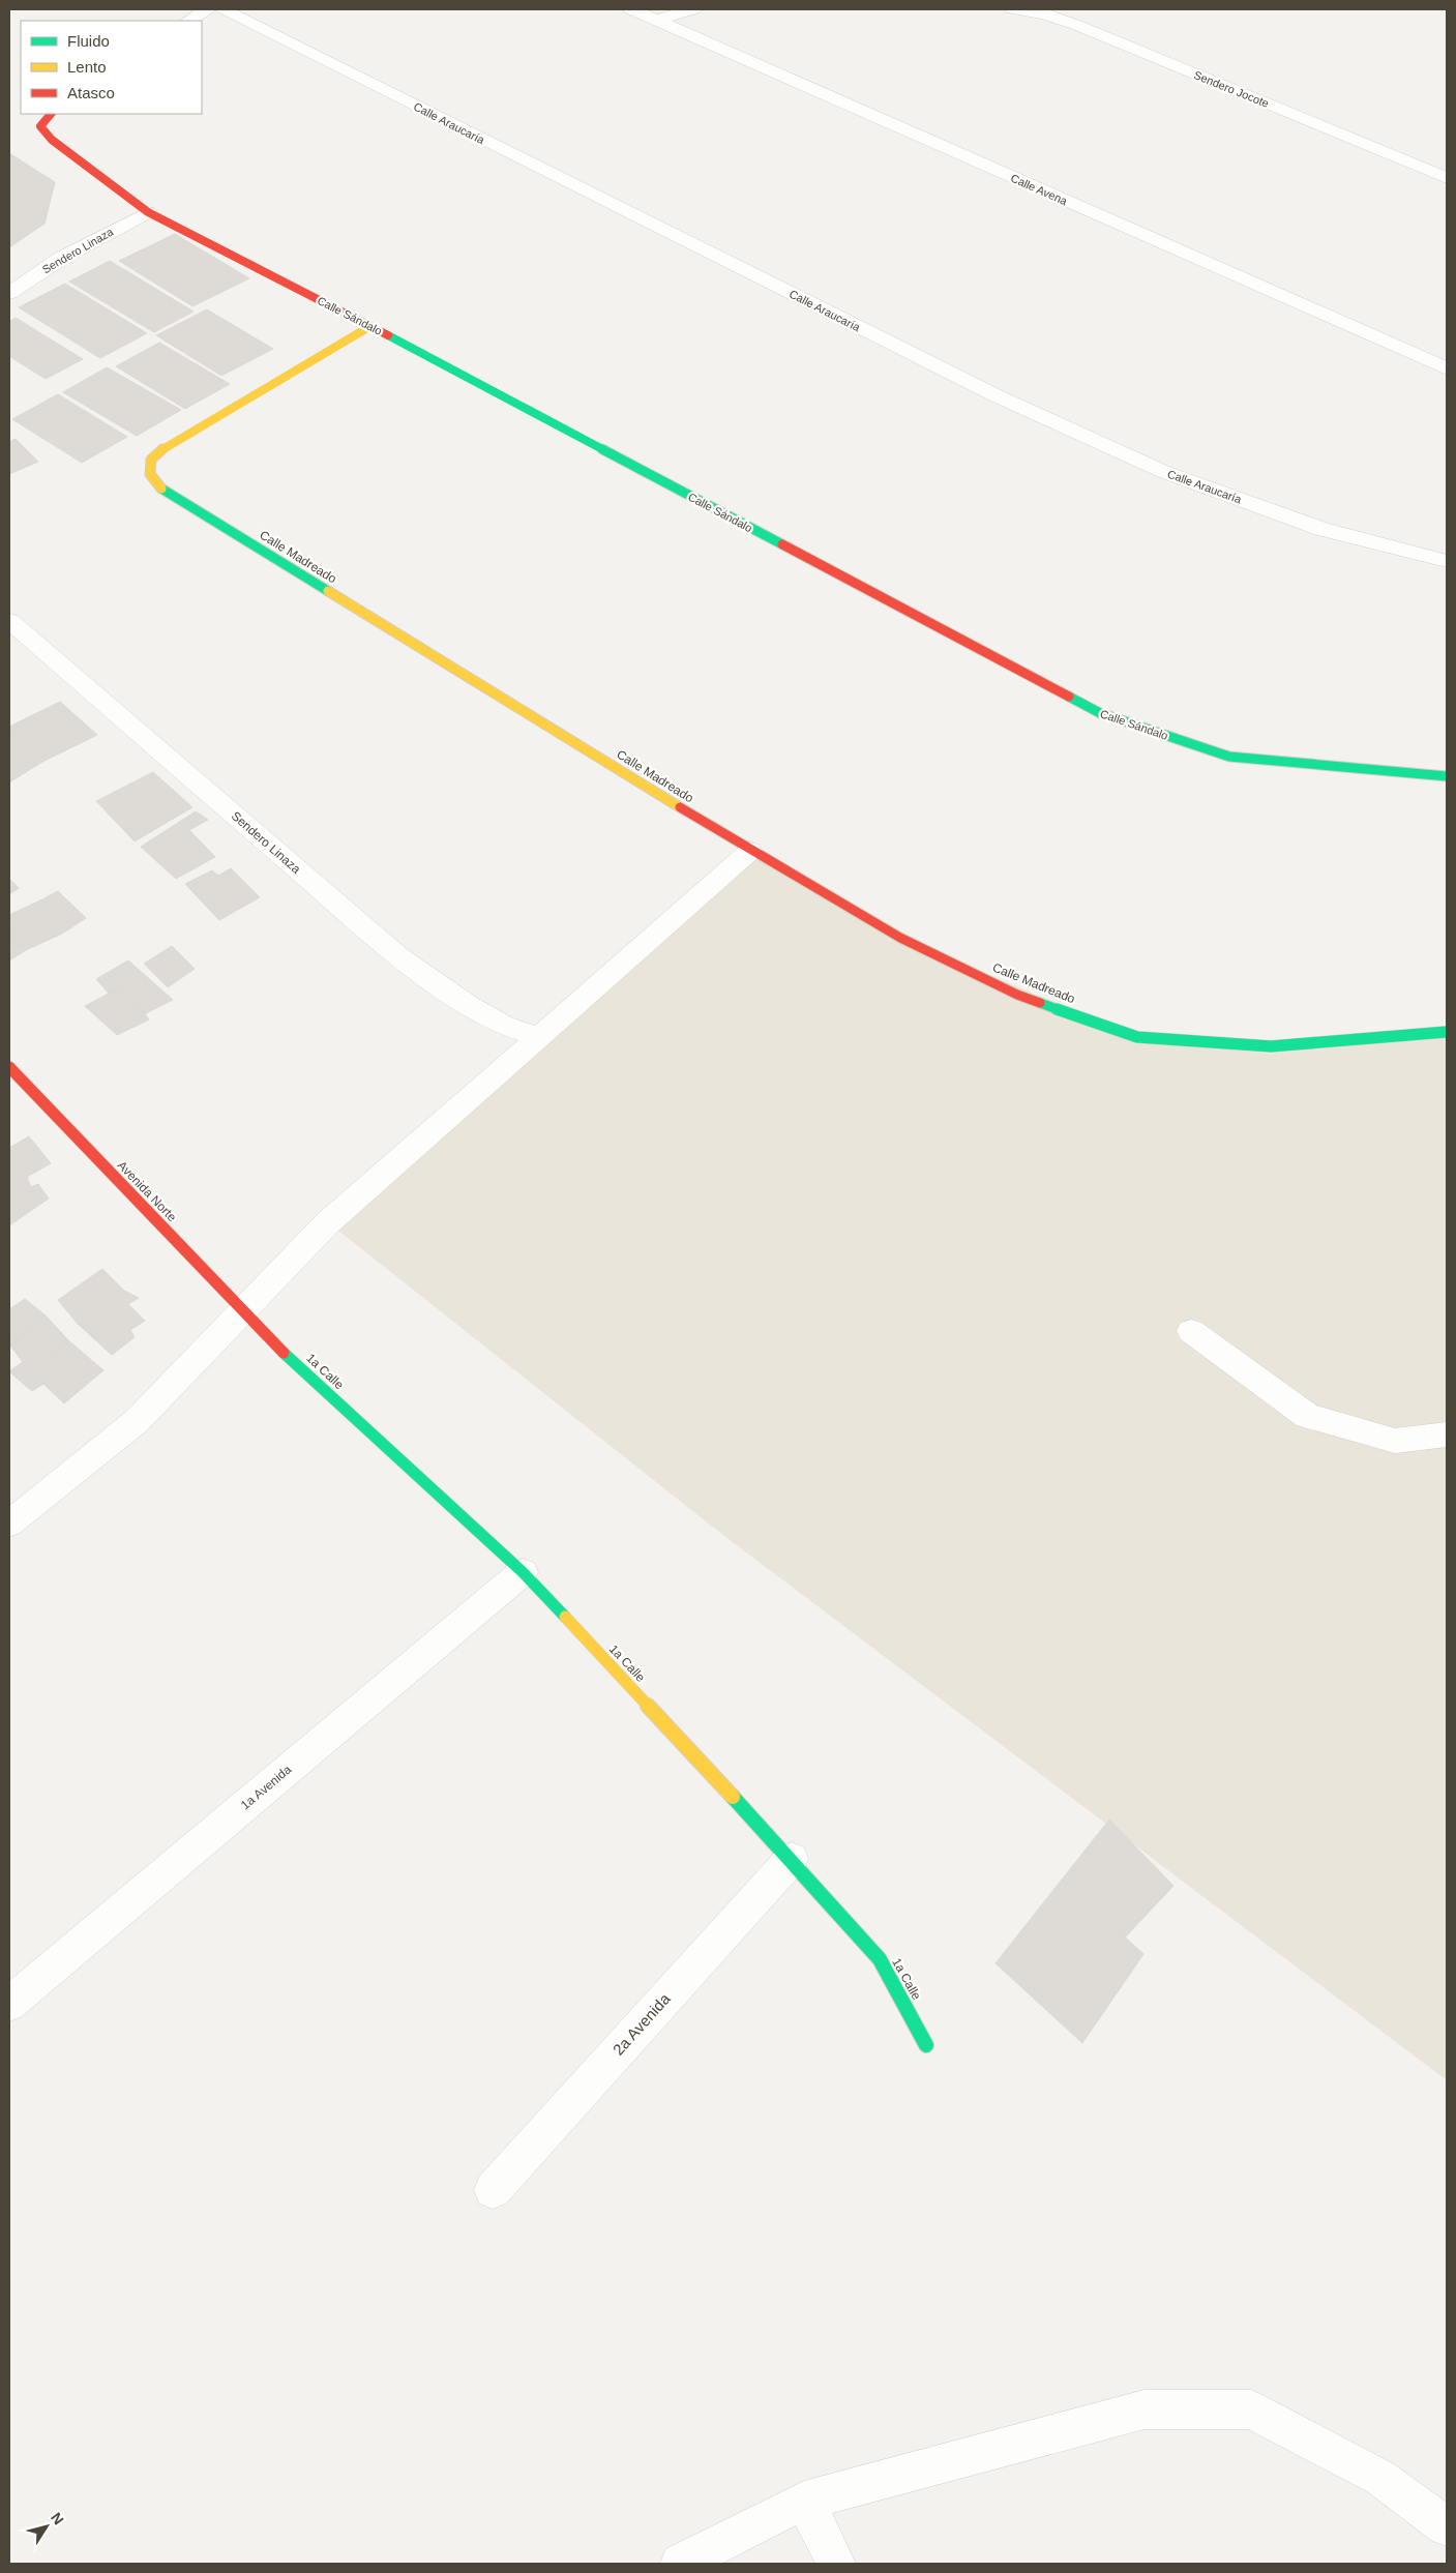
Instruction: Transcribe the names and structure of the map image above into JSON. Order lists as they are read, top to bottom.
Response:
{
  "streets": {
    "street": [
      "Sendero Jocote",
      "Calle Araucaría",
      "Calle Avena",
      "Sendero Linaza",
      "Calle Sándalo",
      "Calle Madreado",
      "Avenida Norte",
      "1a Calle",
      "1a Avenida",
      "2a Avenida"
    ]
  },
  "crossings": [
    ["Sendero Linaza", "Calle Sándalo"],
    ["Calle Sándalo", "Calle Madreado"],
    ["Avenida Norte", "1a Calle"],
    ["1a Calle", "1a Avenida"],
    ["1a Calle", "2a Avenida"]
  ],
  "legend": ["Fluido", "Lento", "Atasco"],
  "north": "top right"
}
